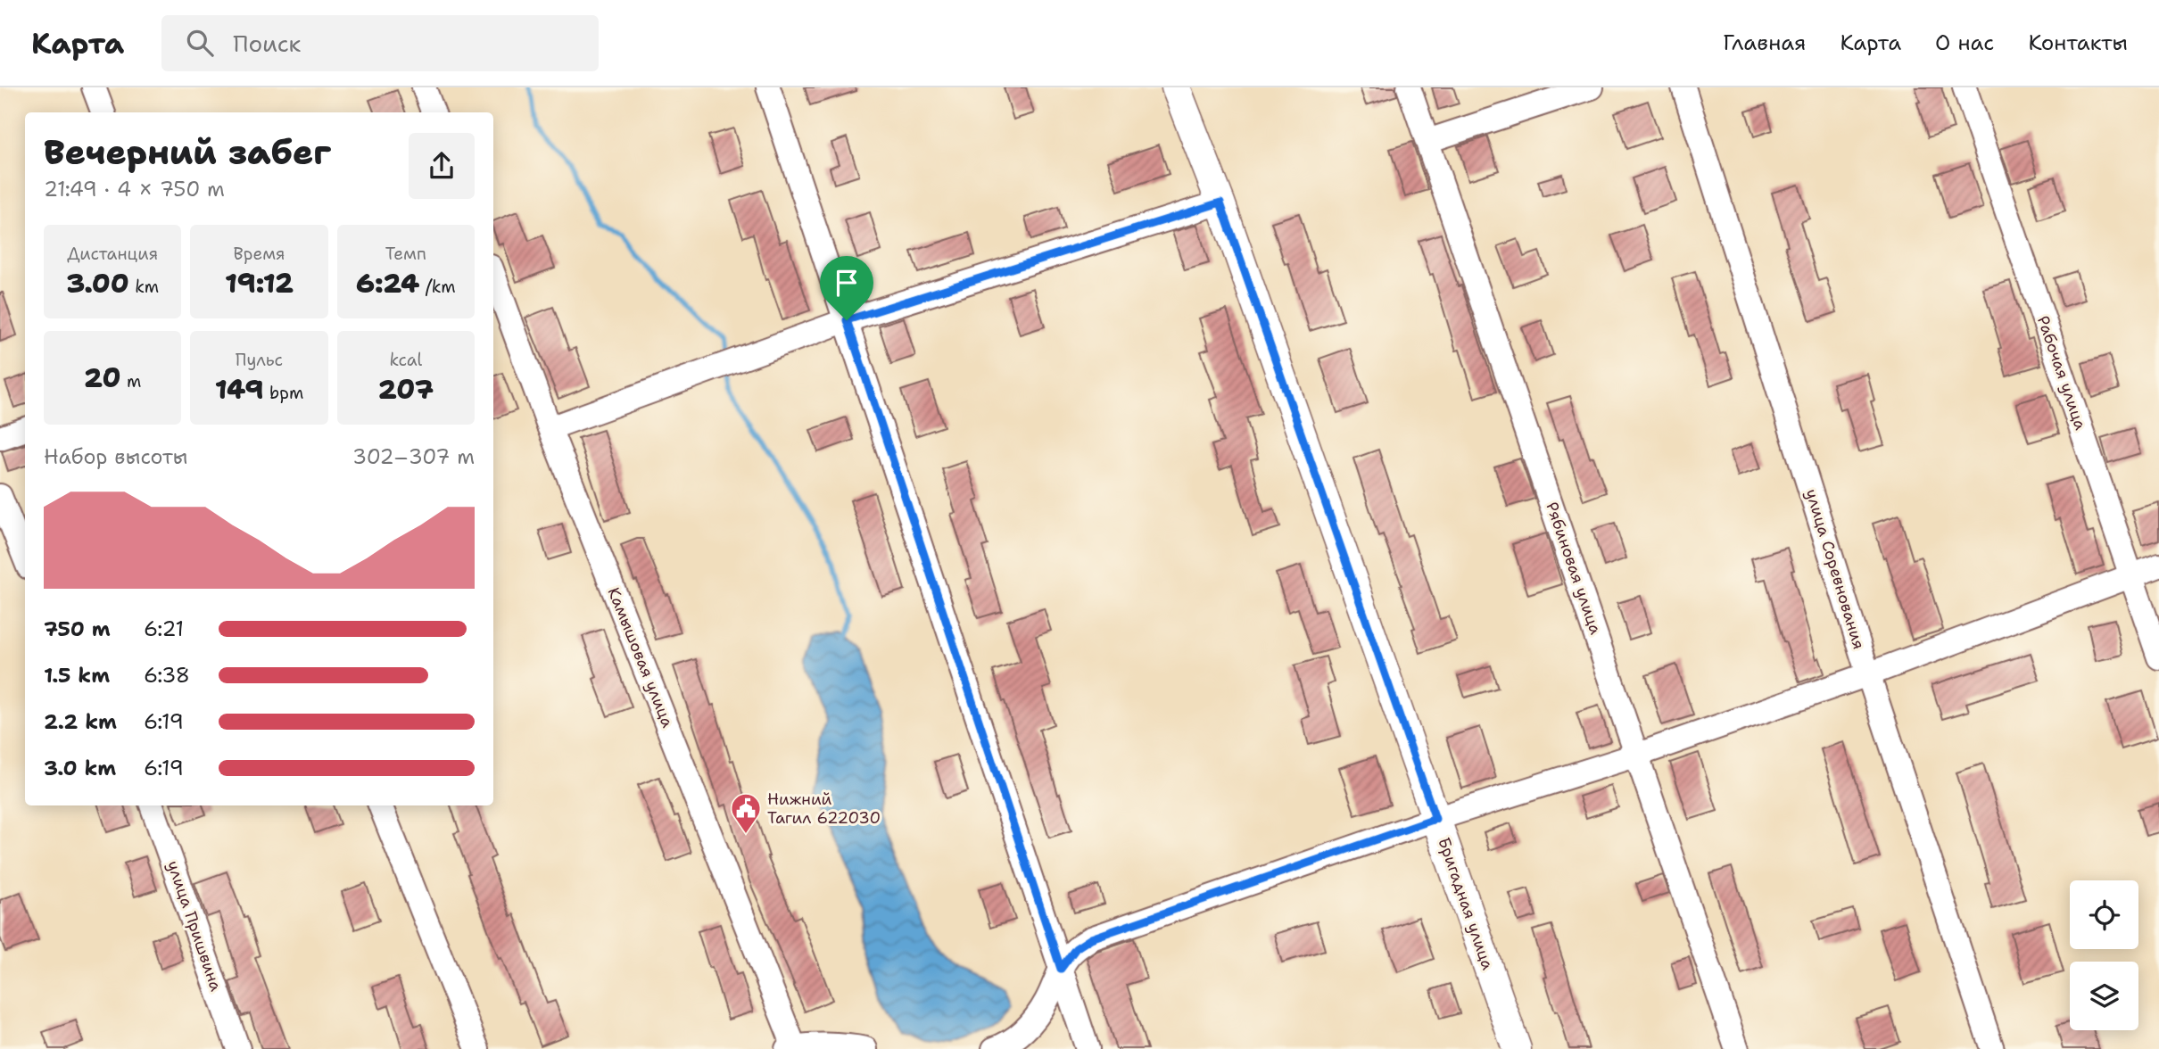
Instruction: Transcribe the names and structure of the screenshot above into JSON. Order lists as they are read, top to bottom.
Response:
{
  "streets": {
    "street": [
      "Рабочая улица",
      "Рябиновая улица",
      "улица Соревнования",
      "Камышовая улица",
      "Бригадная улица",
      "улица Пришвина"
    ]
  },
  "places": {
    "public building": ["Нижний Тагил 622030"]
  },
  "page": {
    "header": "Карта",
    "search": "Поиск",
    "nav": [
      "Главная",
      "Карта",
      "О нас",
      "Контакты"
    ],
    "heading": ["Вечерний забег", "21:49 · 4 × 750 m"],
    "stats": [
      ["Дистанция", "3.00 km"],
      ["Время", "19:12"],
      ["Темп", "6:24 /km"],
      ["20 m"],
      ["Пульс", "149 bpm"],
      ["kcal", "207"]
    ],
    "chart": ["Набор высоты", "302–307 m"],
    "list": [
      {
        "name": "750 m",
        "note": "6:21"
      },
      {
        "name": "1.5 km",
        "note": "6:38"
      },
      {
        "name": "2.2 km",
        "note": "6:19"
      },
      {
        "name": "3.0 km",
        "note": "6:19"
      }
    ]
  }
}
